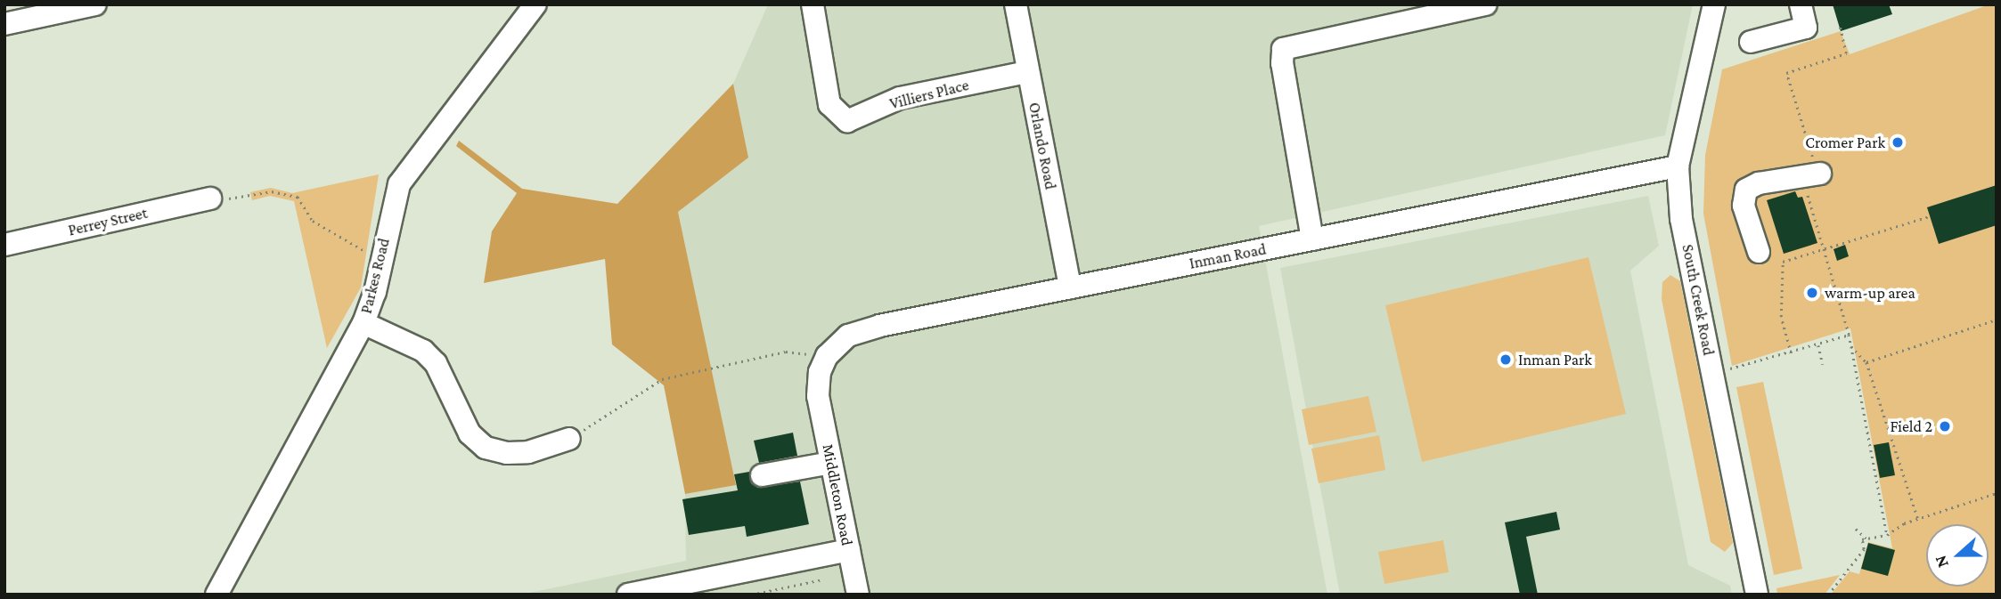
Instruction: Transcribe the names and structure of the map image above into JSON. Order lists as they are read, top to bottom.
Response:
{
  "streets": {
    "street": [
      "Villiers Place",
      "Orlando Road",
      "Perrey Street",
      "Inman Road",
      "Parkes Road",
      "South Creek Road",
      "Middleton Road"
    ]
  },
  "crossings": [
    ["Villiers Place", "Orlando Road"],
    ["Orlando Road", "Inman Road"],
    ["Inman Road", "South Creek Road"],
    ["Inman Road", "Middleton Road"]
  ],
  "places": [
    "Cromer Park",
    "warm-up area",
    "Inman Park",
    "Field 2"
  ],
  "north": "left"
}
